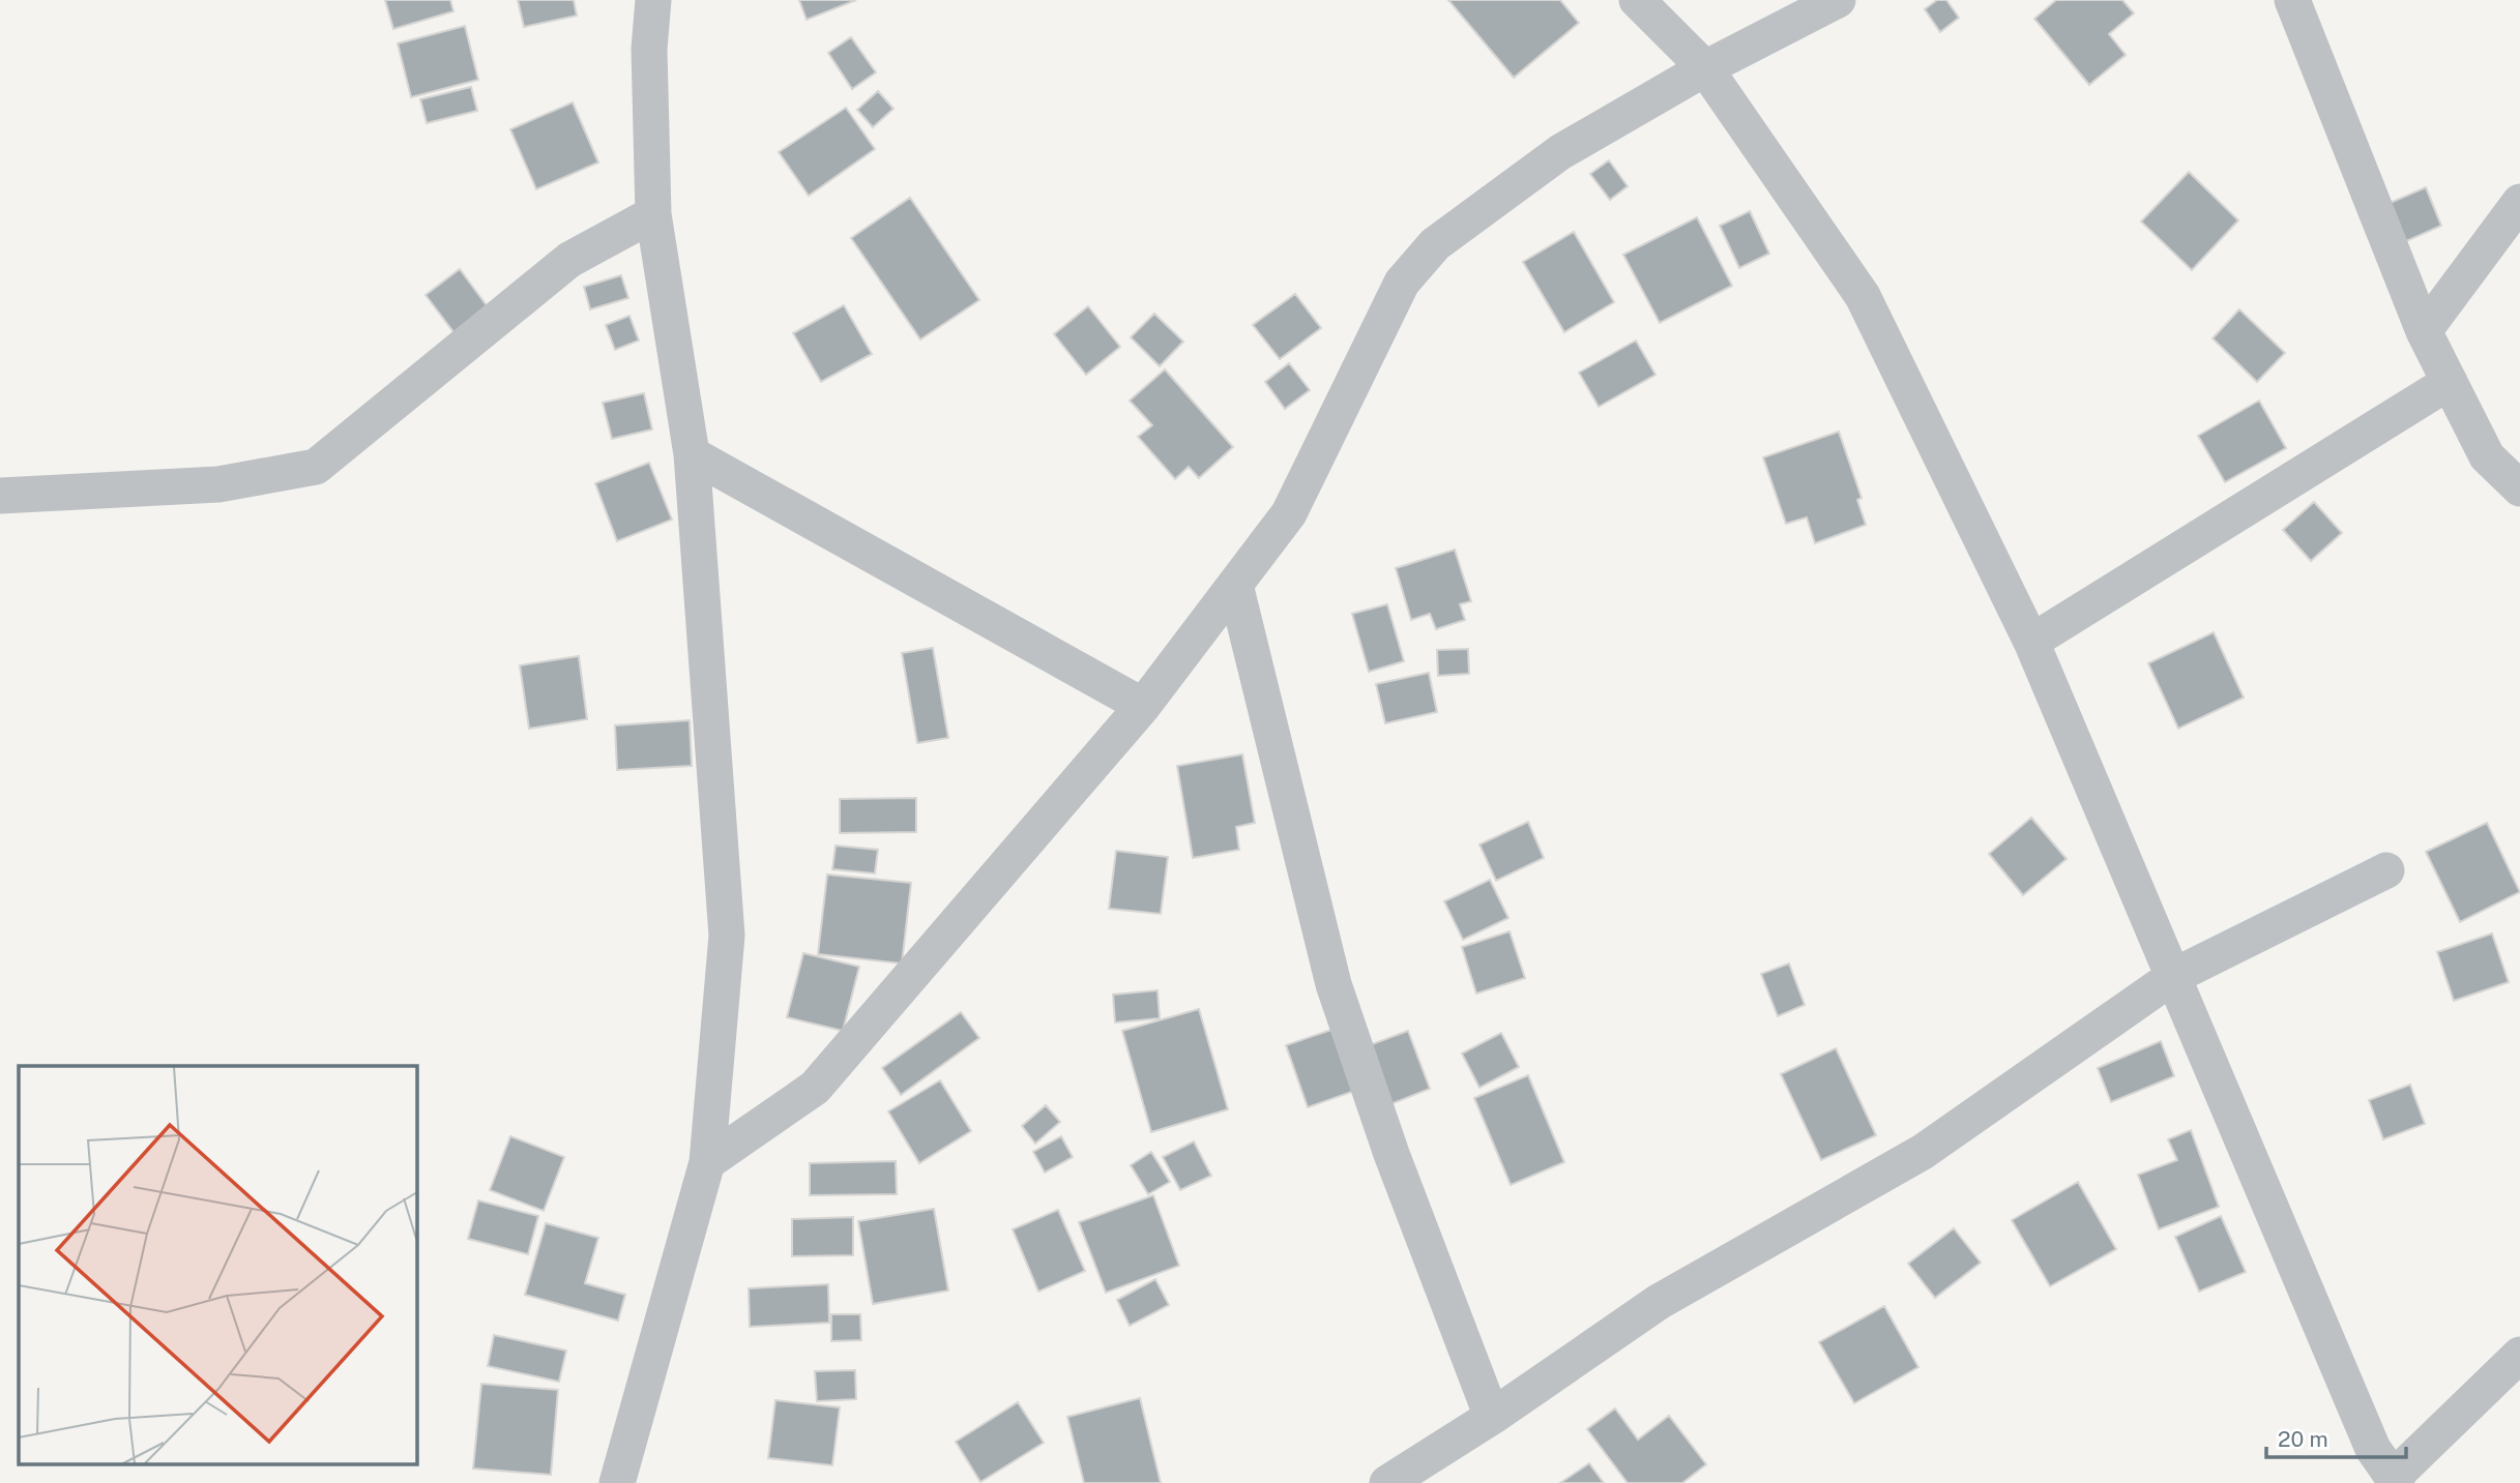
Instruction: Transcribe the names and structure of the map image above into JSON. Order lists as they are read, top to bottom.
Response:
{
  "scale_bar": "20 m"
}
